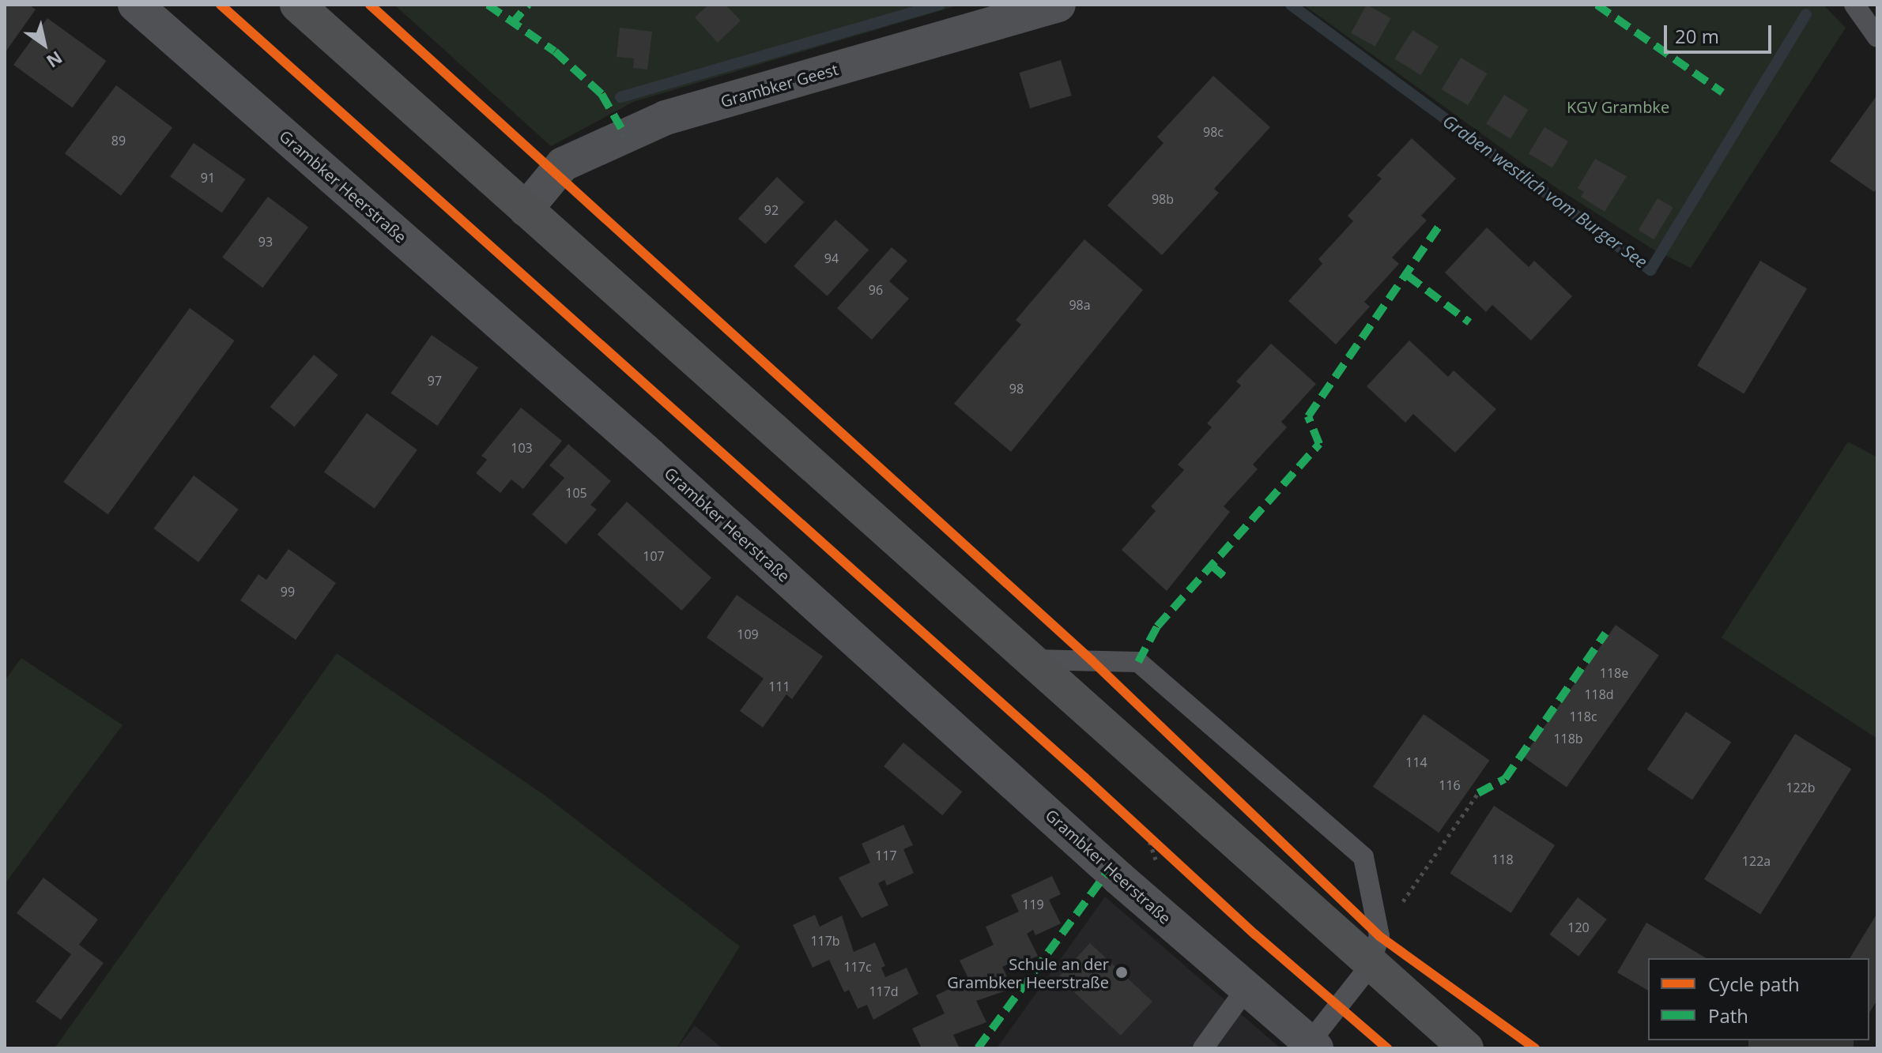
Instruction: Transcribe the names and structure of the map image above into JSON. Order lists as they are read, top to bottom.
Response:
{
  "streets": {
    "street": ["Grambker Geest", "Grambker Heerstraße"]
  },
  "water": ["Graben westlich vom Burger See"],
  "parks": ["KGV Grambke"],
  "places": ["Schule an der Grambker Heerstraße"],
  "house_numbers": [
    "98c",
    "89",
    "91",
    "98b",
    "92",
    "93",
    "94",
    "96",
    "98a",
    "97",
    "98",
    "103",
    "105",
    "107",
    "99",
    "109",
    "118e",
    "111",
    "118d",
    "118c",
    "118b",
    "114",
    "116",
    "122b",
    "117",
    "118",
    "122a",
    "119",
    "120",
    "117b",
    "117c",
    "117d"
  ],
  "legend": ["Cycle path", "Path"],
  "scale_bar": "20 m",
  "north": "bottom right"
}
